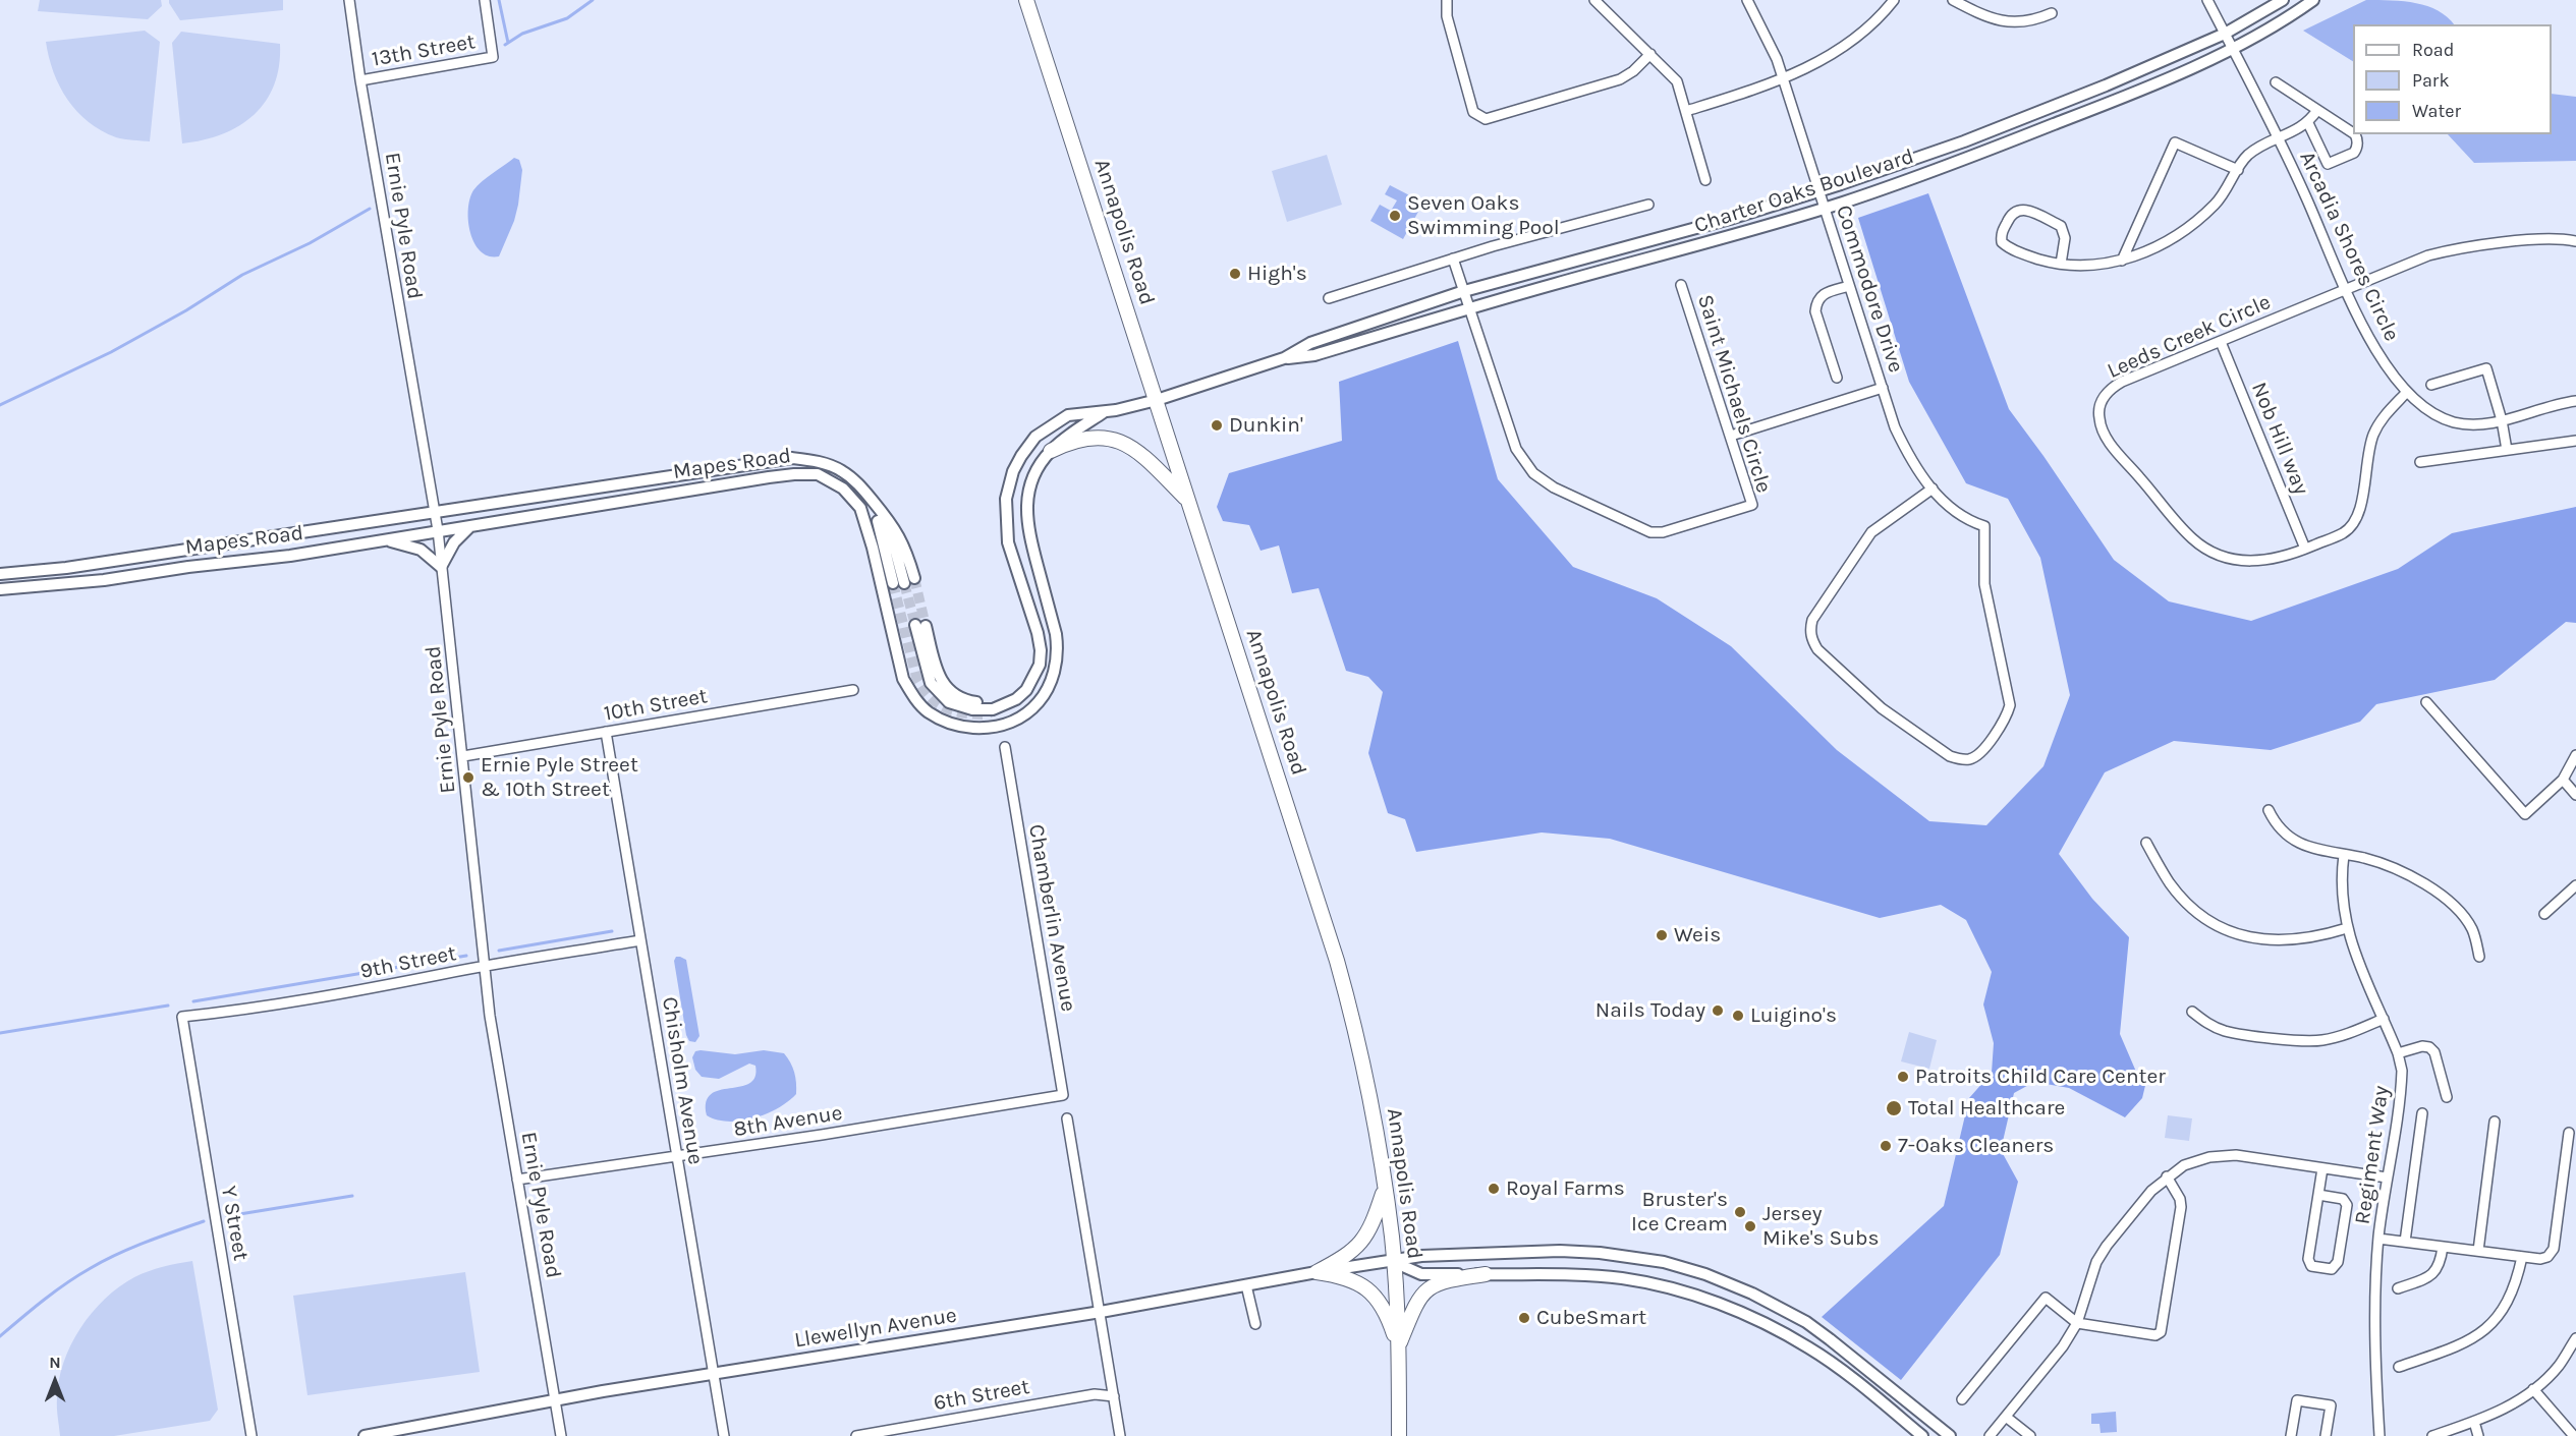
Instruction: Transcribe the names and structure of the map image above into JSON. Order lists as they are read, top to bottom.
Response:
{
  "streets": {
    "main road": ["Annapolis Road"],
    "street": [
      "13th Street",
      "Charter Oaks Boulevard",
      "Ernie Pyle Road",
      "Arcadia Shores Circle",
      "Commodore Drive",
      "Leeds Creek Circle",
      "Saint Michaels Circle",
      "Nob Hill way",
      "Mapes Road",
      "10th Street",
      "Chamberlin Avenue",
      "9th Street",
      "Chisholm Avenue",
      "8th Avenue",
      "Regiment Way",
      "Y Street",
      "Llewellyn Avenue",
      "6th Street"
    ]
  },
  "crossings": [
    ["13th Street", "Ernie Pyle Road"],
    ["Charter Oaks Boulevard", "Annapolis Road"],
    ["Charter Oaks Boulevard", "Arcadia Shores Circle"],
    ["Charter Oaks Boulevard", "Commodore Drive"],
    ["Charter Oaks Boulevard", "Saint Michaels Circle"],
    ["Charter Oaks Boulevard", "Mapes Road"],
    ["Ernie Pyle Road", "Mapes Road"],
    ["Ernie Pyle Road", "10th Street"],
    ["Ernie Pyle Road", "9th Street"],
    ["Ernie Pyle Road", "8th Avenue"],
    ["Ernie Pyle Road", "Llewellyn Avenue"],
    ["Annapolis Road", "Mapes Road"],
    ["Annapolis Road", "Llewellyn Avenue"],
    ["Arcadia Shores Circle", "Leeds Creek Circle"],
    ["Leeds Creek Circle", "Nob Hill way"],
    ["10th Street", "Chisholm Avenue"],
    ["Chamberlin Avenue", "8th Avenue"],
    ["9th Street", "Chisholm Avenue"],
    ["9th Street", "Y Street"],
    ["Chisholm Avenue", "8th Avenue"],
    ["Chisholm Avenue", "Llewellyn Avenue"]
  ],
  "places": [
    "Seven Oaks Swimming Pool",
    "High's",
    "Dunkin'",
    "Ernie Pyle Street & 10th Street",
    "Weis",
    "Nails Today",
    "Luigino's",
    "Patroits Child Care Center",
    "Total Healthcare",
    "7-Oaks Cleaners",
    "Royal Farms",
    "Bruster's Ice Cream",
    "Jersey Mike's Subs",
    "CubeSmart"
  ],
  "legend": ["Road", "Park", "Water"],
  "north": "top"
}
